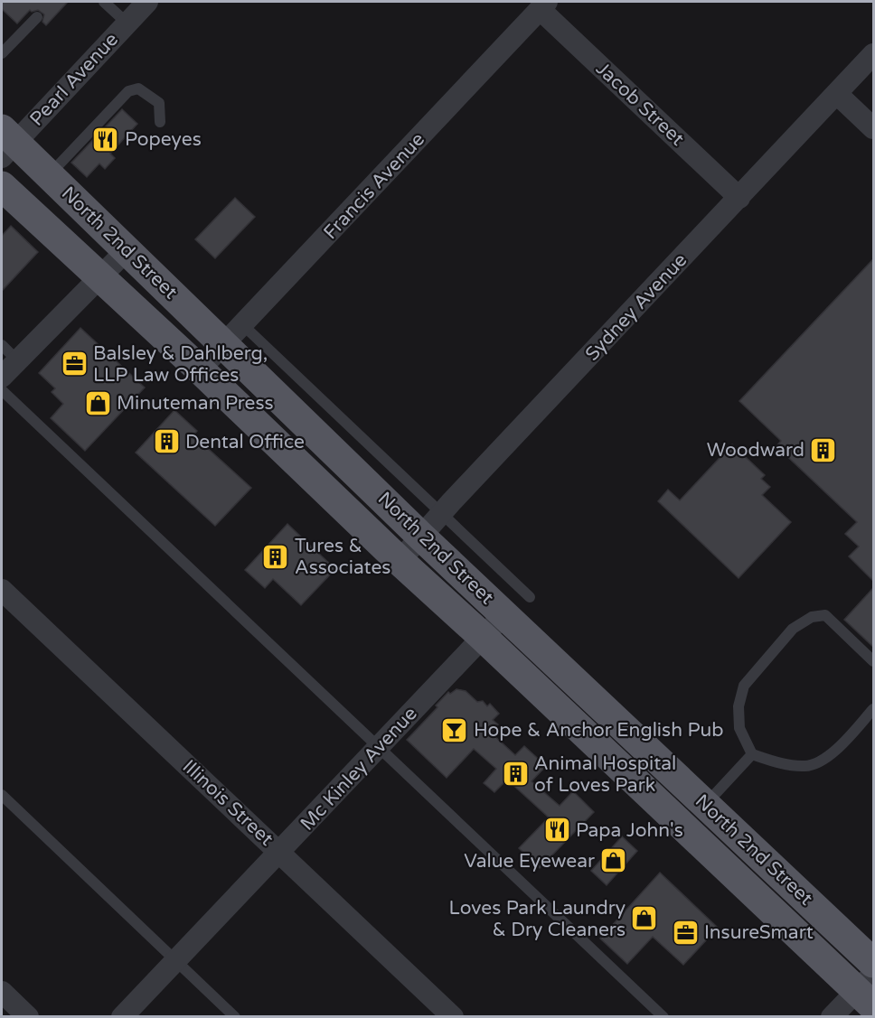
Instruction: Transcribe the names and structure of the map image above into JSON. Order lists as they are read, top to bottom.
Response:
{
  "streets": {
    "main road": ["North 2nd Street"],
    "street": [
      "Pearl Avenue",
      "Jacob Street",
      "Francis Avenue",
      "Sydney Avenue",
      "Mc Kinley Avenue",
      "Illinois Street"
    ]
  },
  "crossings": [
    ["Pearl Avenue", "North 2nd Street"],
    ["Jacob Street", "Francis Avenue"],
    ["Jacob Street", "Sydney Avenue"],
    ["Francis Avenue", "North 2nd Street"],
    ["North 2nd Street", "Sydney Avenue"],
    ["North 2nd Street", "Mc Kinley Avenue"],
    ["Mc Kinley Avenue", "Illinois Street"]
  ],
  "places": {
    "restaurant": ["Popeyes", "Papa John's"],
    "office": ["Balsley & Dahlberg, LLP Law Offices", "InsureSmart"],
    "shop": ["Minuteman Press", "Value Eyewear", "Loves Park Laundry & Dry Cleaners"],
    "building": [
      "Dental Office",
      "Woodward",
      "Tures & Associates",
      "Animal Hospital of Loves Park"
    ],
    "bar": ["Hope & Anchor English Pub"]
  }
}
